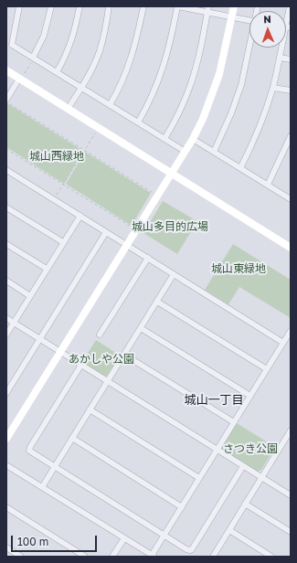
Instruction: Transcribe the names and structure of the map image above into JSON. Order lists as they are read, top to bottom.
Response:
{
  "districts": ["城山一丁目"],
  "parks": [
    "城山西緑地",
    "城山多目的広場",
    "城山東緑地",
    "あかしや公園",
    "さつき公園"
  ],
  "scale_bar": "100 m",
  "north": "top"
}
